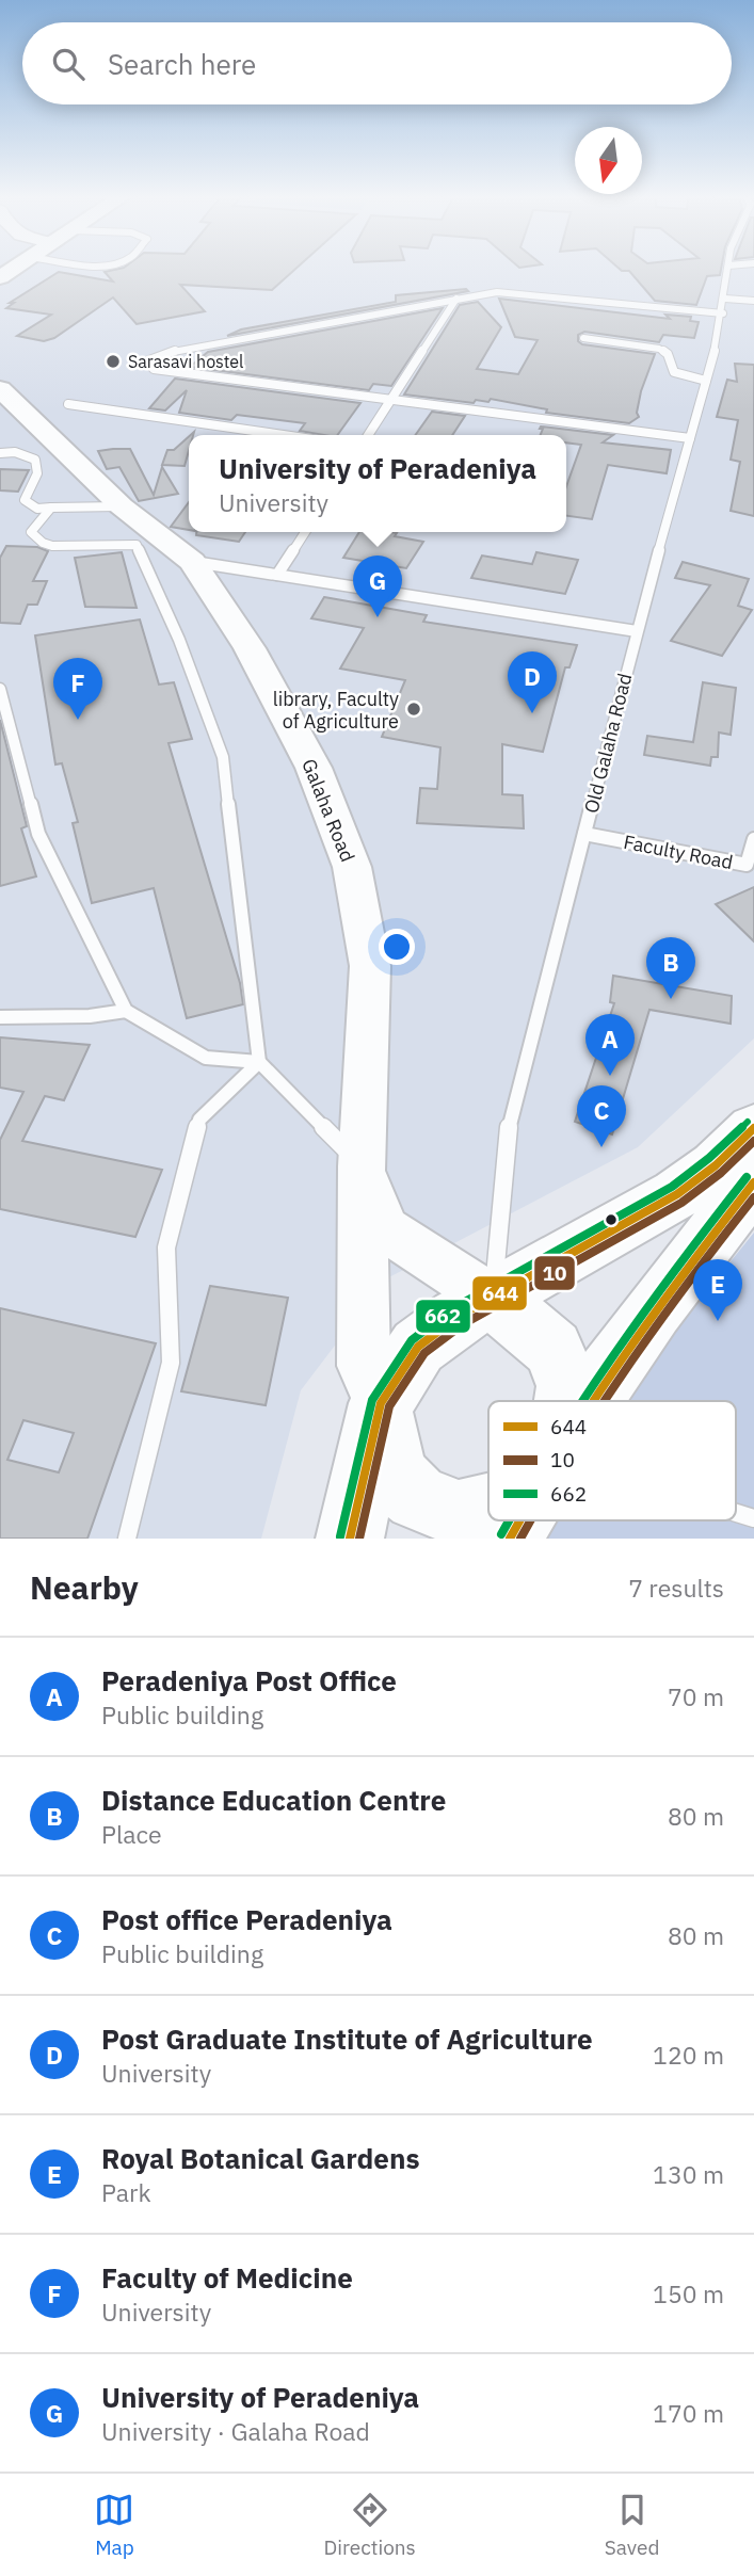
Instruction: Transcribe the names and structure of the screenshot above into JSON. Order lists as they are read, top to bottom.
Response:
{
  "streets": {
    "main road": ["Galaha Road"],
    "lane": ["Old Galaha Road", "Faculty Road"]
  },
  "crossings": [
    ["Old Galaha Road", "Galaha Road"],
    ["Old Galaha Road", "Faculty Road"]
  ],
  "places": ["Sarasavi hostel", "library, Faculty of Agriculture"],
  "lines": ["transit line 662", "transit line 644", "transit line 10"],
  "legend": ["644", "10", "662"],
  "north": "bottom",
  "page": {
    "search": "Search here",
    "popup": ["University of Peradeniya", "University"],
    "pins": [
      "G",
      "D",
      "F",
      "B",
      "A",
      "C",
      "E"
    ],
    "heading": ["Nearby", "7 results"],
    "list": [
      {
        "mark": "A",
        "name": "Peradeniya Post Office",
        "note": "Public building",
        "value": "70 m"
      },
      {
        "mark": "B",
        "name": "Distance Education Centre",
        "note": "Place",
        "value": "80 m"
      },
      {
        "mark": "C",
        "name": "Post office Peradeniya",
        "note": "Public building",
        "value": "80 m"
      },
      {
        "mark": "D",
        "name": "Post Graduate Institute of Agriculture",
        "note": "University",
        "value": "120 m"
      },
      {
        "mark": "E",
        "name": "Royal Botanical Gardens",
        "note": "Park",
        "value": "130 m"
      },
      {
        "mark": "F",
        "name": "Faculty of Medicine",
        "note": "University",
        "value": "150 m"
      },
      {
        "mark": "G",
        "name": "University of Peradeniya",
        "note": "University · Galaha Road",
        "value": "170 m"
      }
    ],
    "nav": ["Map", "Directions", "Saved"]
  }
}
